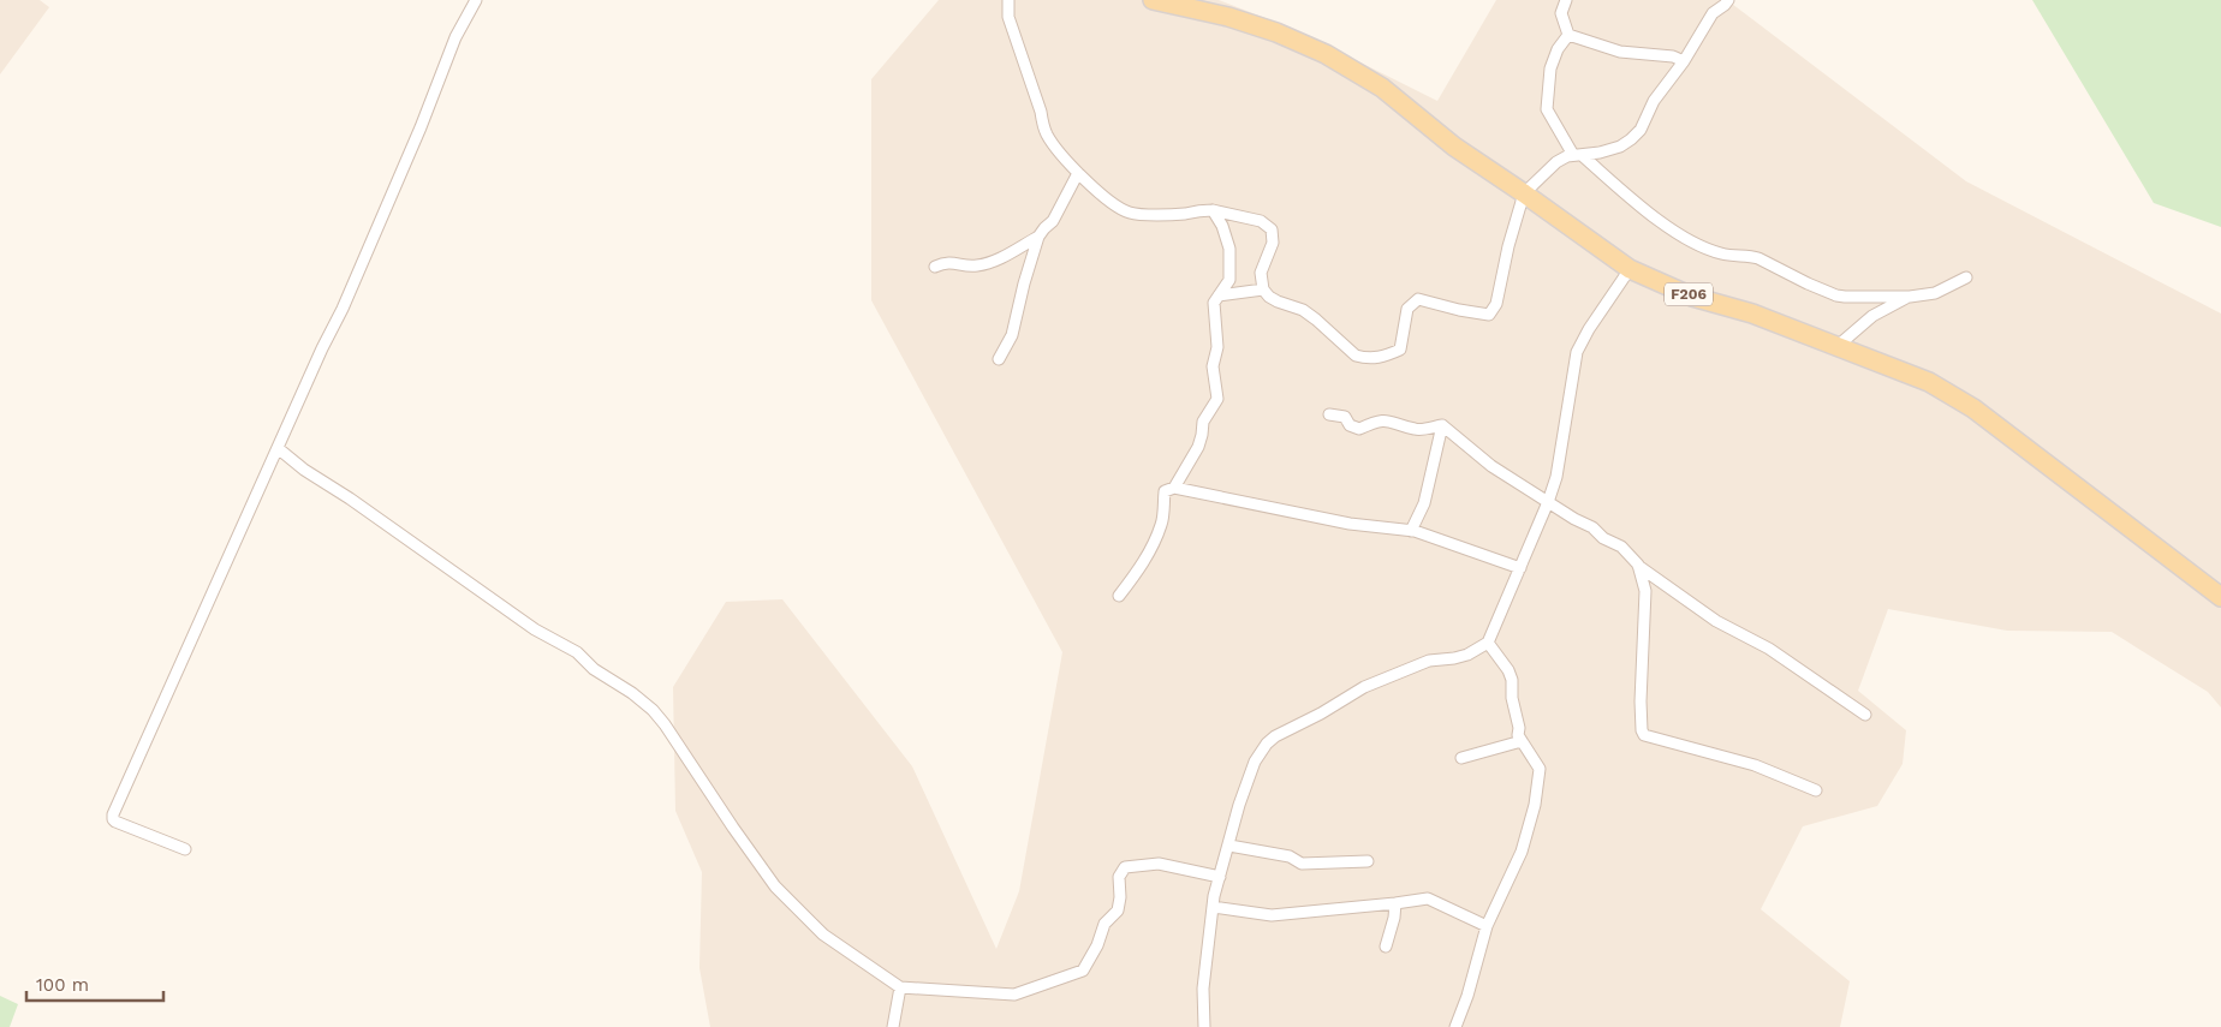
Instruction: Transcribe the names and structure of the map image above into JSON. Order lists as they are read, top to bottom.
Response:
{
  "streets": {
    "main road": ["F206"]
  },
  "scale_bar": "100 m"
}
